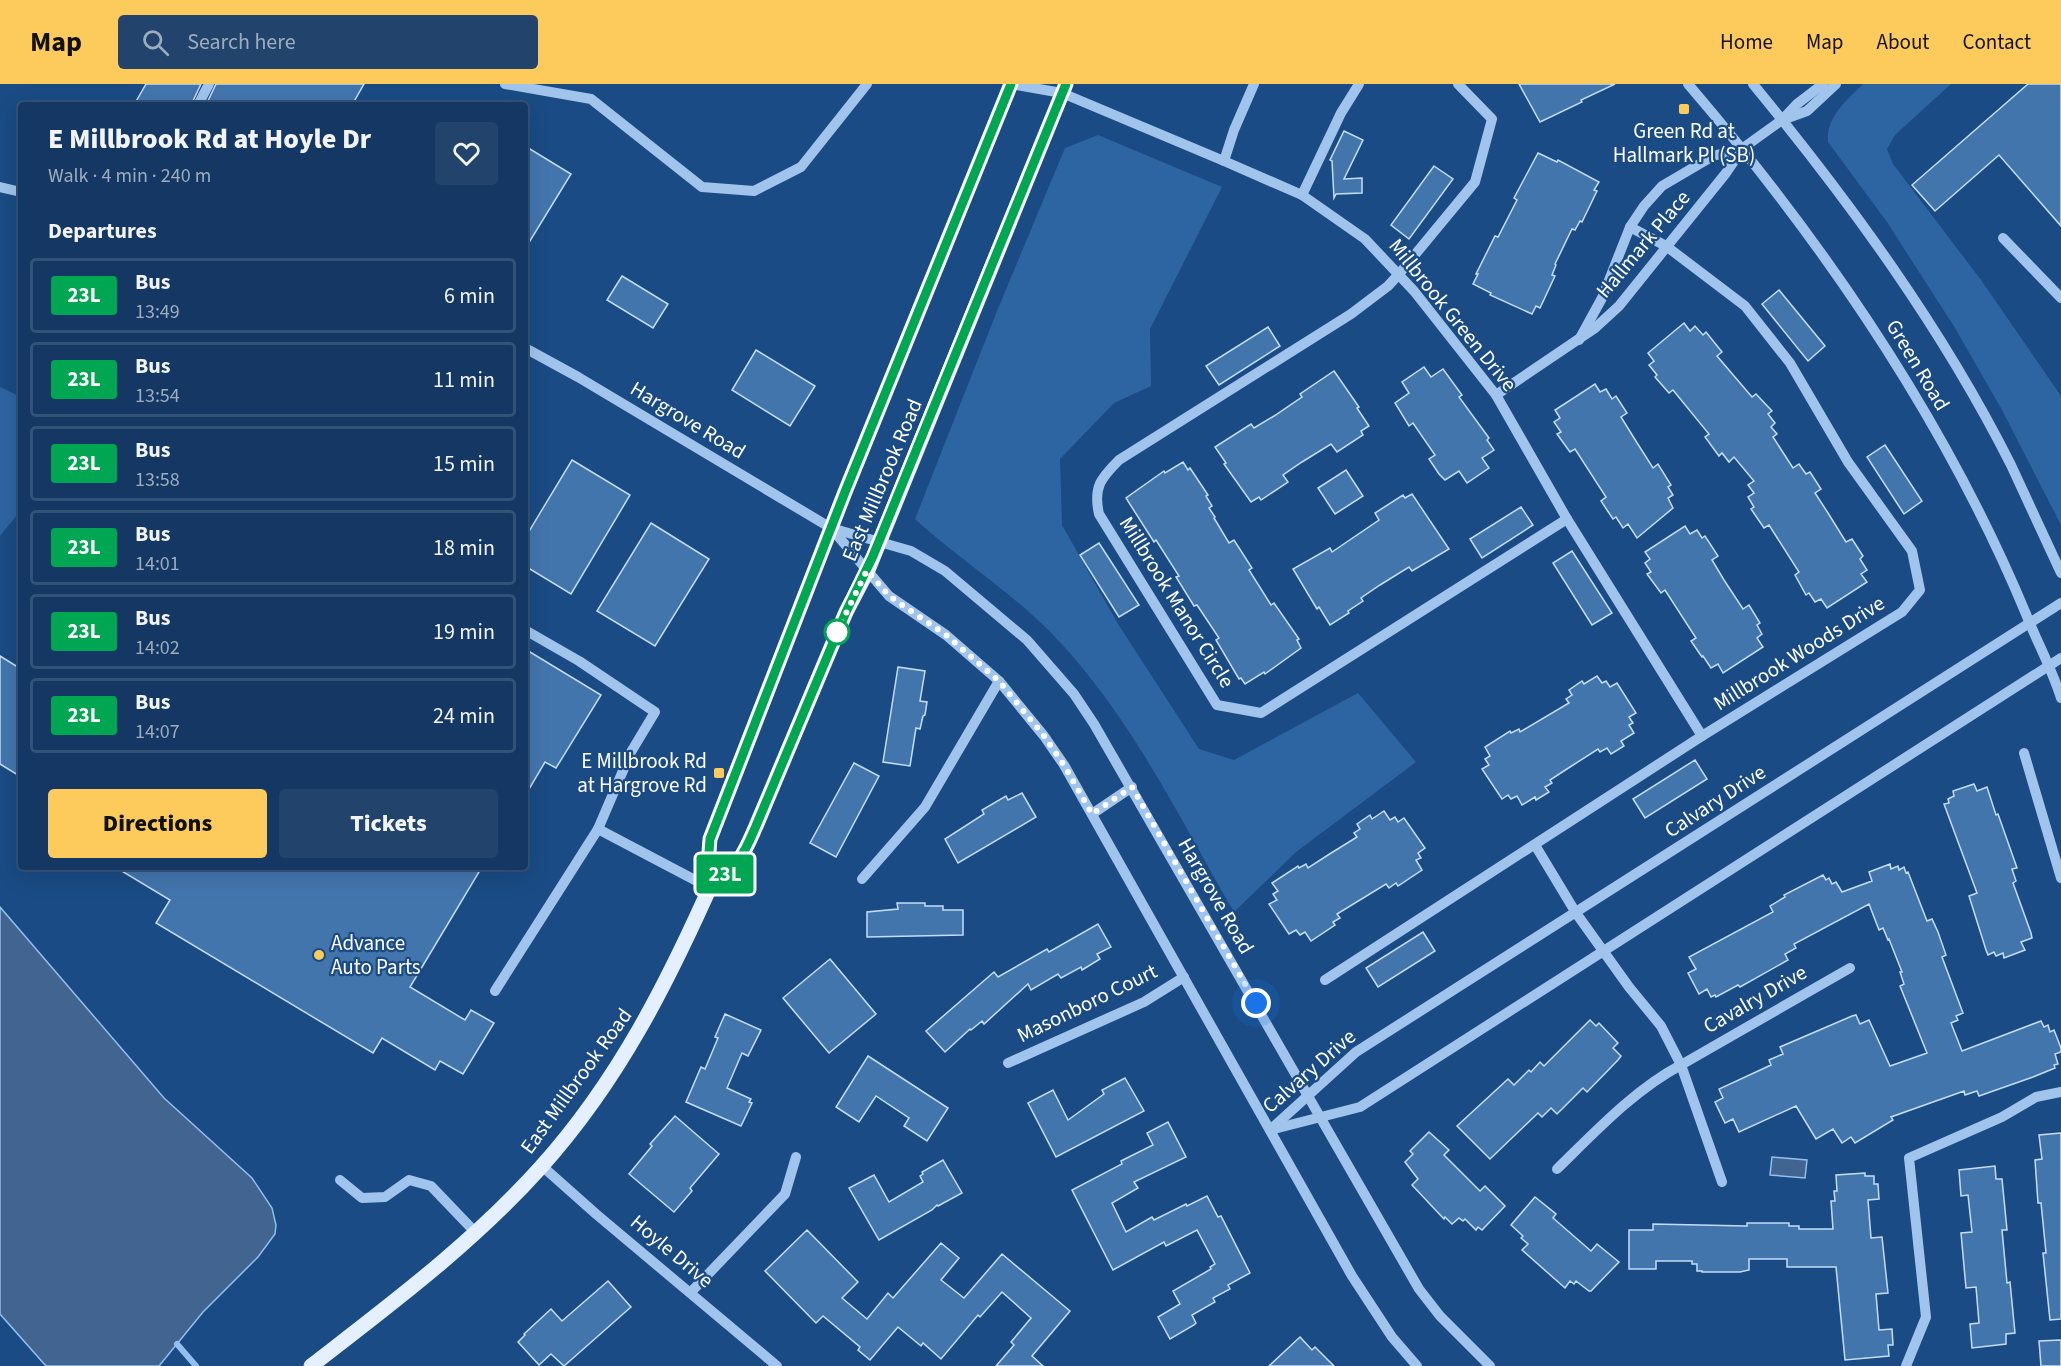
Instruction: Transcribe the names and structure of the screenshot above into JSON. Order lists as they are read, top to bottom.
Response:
{
  "streets": {
    "main road": ["East Millbrook Road"],
    "street": [
      "Hallmark Place",
      "Millbrook Green Drive",
      "Green Road",
      "Hargrove Road",
      "Millbrook Manor Circle",
      "Millbrook Woods Drive",
      "Calvary Drive",
      "Cavalry Drive",
      "Masonboro Court",
      "Hoyle Drive"
    ]
  },
  "crossings": [
    ["Hallmark Place", "Millbrook Green Drive"],
    ["Hallmark Place", "Green Road"],
    ["Hallmark Place", "Millbrook Woods Drive"],
    ["Millbrook Green Drive", "East Millbrook Road"],
    ["Millbrook Green Drive", "Millbrook Manor Circle"],
    ["Millbrook Green Drive", "Millbrook Woods Drive"],
    ["Green Road", "Calvary Drive"],
    ["Hargrove Road", "East Millbrook Road"],
    ["Hargrove Road", "Calvary Drive"],
    ["Hargrove Road", "Masonboro Court"],
    ["East Millbrook Road", "Hoyle Drive"]
  ],
  "places": {
    "transit": ["Green Rd at Hallmark Pl (SB)", "E Millbrook Rd at Hargrove Rd"],
    "other": ["Advance Auto Parts"]
  },
  "lines": ["bus line 23L"],
  "page": {
    "header": "Map",
    "search": "Search here",
    "nav": [
      "Home",
      "Map",
      "About",
      "Contact"
    ],
    "on_map": "23L",
    "heading": [
      ["E Millbrook Rd at Hoyle Dr", "Walk · 4 min · 240 m"],
      "Departures"
    ],
    "list": [
      {
        "mark": "23L",
        "name": "Bus",
        "note": "13:49",
        "value": "6 min"
      },
      {
        "mark": "23L",
        "name": "Bus",
        "note": "13:54",
        "value": "11 min"
      },
      {
        "mark": "23L",
        "name": "Bus",
        "note": "13:58",
        "value": "15 min"
      },
      {
        "mark": "23L",
        "name": "Bus",
        "note": "14:01",
        "value": "18 min"
      },
      {
        "mark": "23L",
        "name": "Bus",
        "note": "14:02",
        "value": "19 min"
      },
      {
        "mark": "23L",
        "name": "Bus",
        "note": "14:07",
        "value": "24 min"
      }
    ],
    "buttons": ["Directions", "Tickets"]
  }
}
